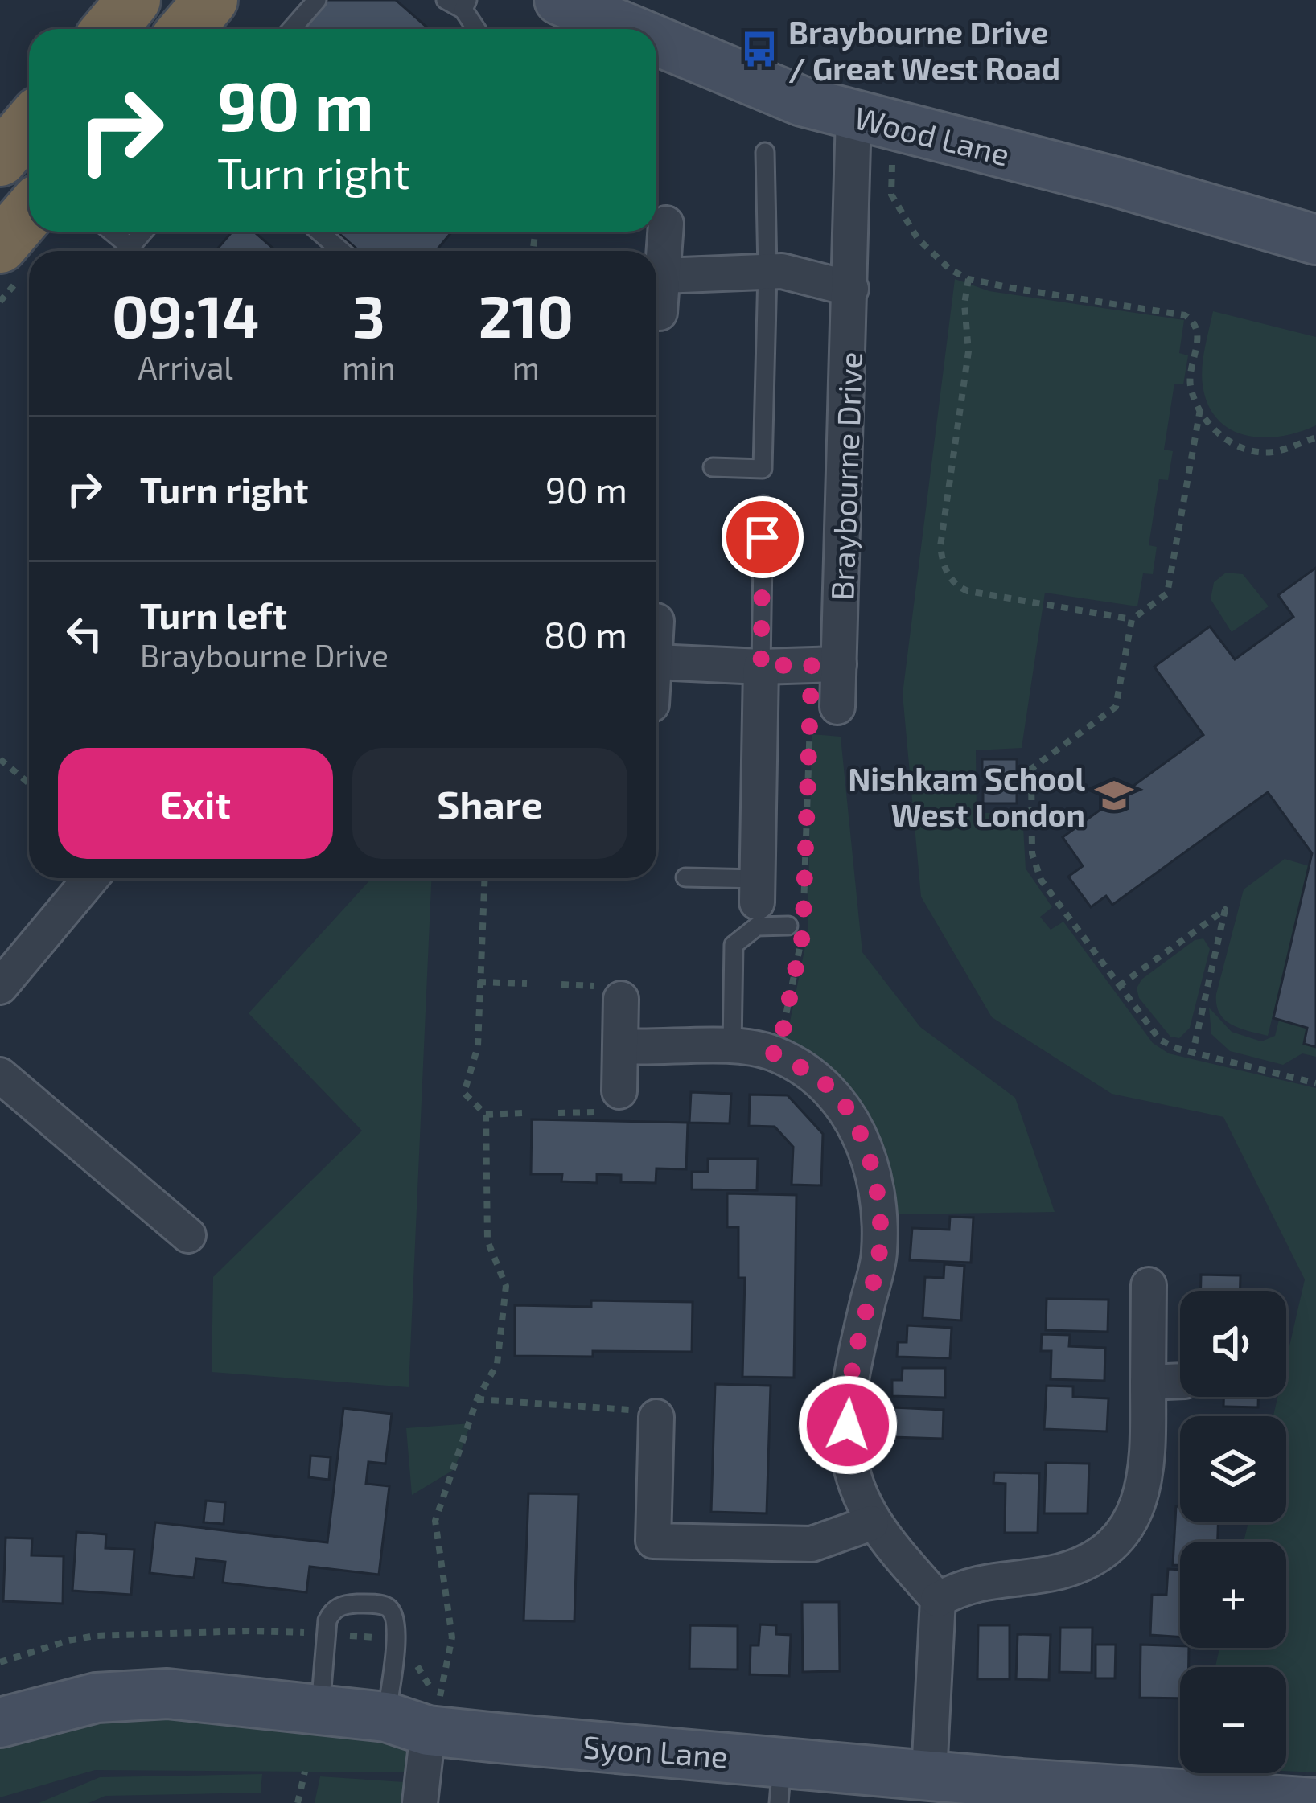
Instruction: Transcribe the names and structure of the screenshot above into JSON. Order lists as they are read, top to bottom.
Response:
{
  "streets": {
    "main road": ["Wood Lane", "Syon Lane"],
    "street": ["Braybourne Drive"]
  },
  "crossings": [
    ["Wood Lane", "Braybourne Drive"]
  ],
  "places": {
    "bus stop": ["Braybourne Drive / Great West Road"],
    "school or university": ["Nishkam School West London"]
  },
  "page": {
    "turn": ["90 m", "Turn right"],
    "eta": [
      "09:14",
      "Arrival",
      "3",
      "min",
      "210",
      "m"
    ],
    "list": [
      {
        "name": "Turn right",
        "value": "90 m"
      },
      {
        "name": "Turn left",
        "note": "Braybourne Drive",
        "value": "80 m"
      }
    ],
    "buttons": ["Exit", "Share"],
    "map_buttons": ["+", "−"]
  }
}
